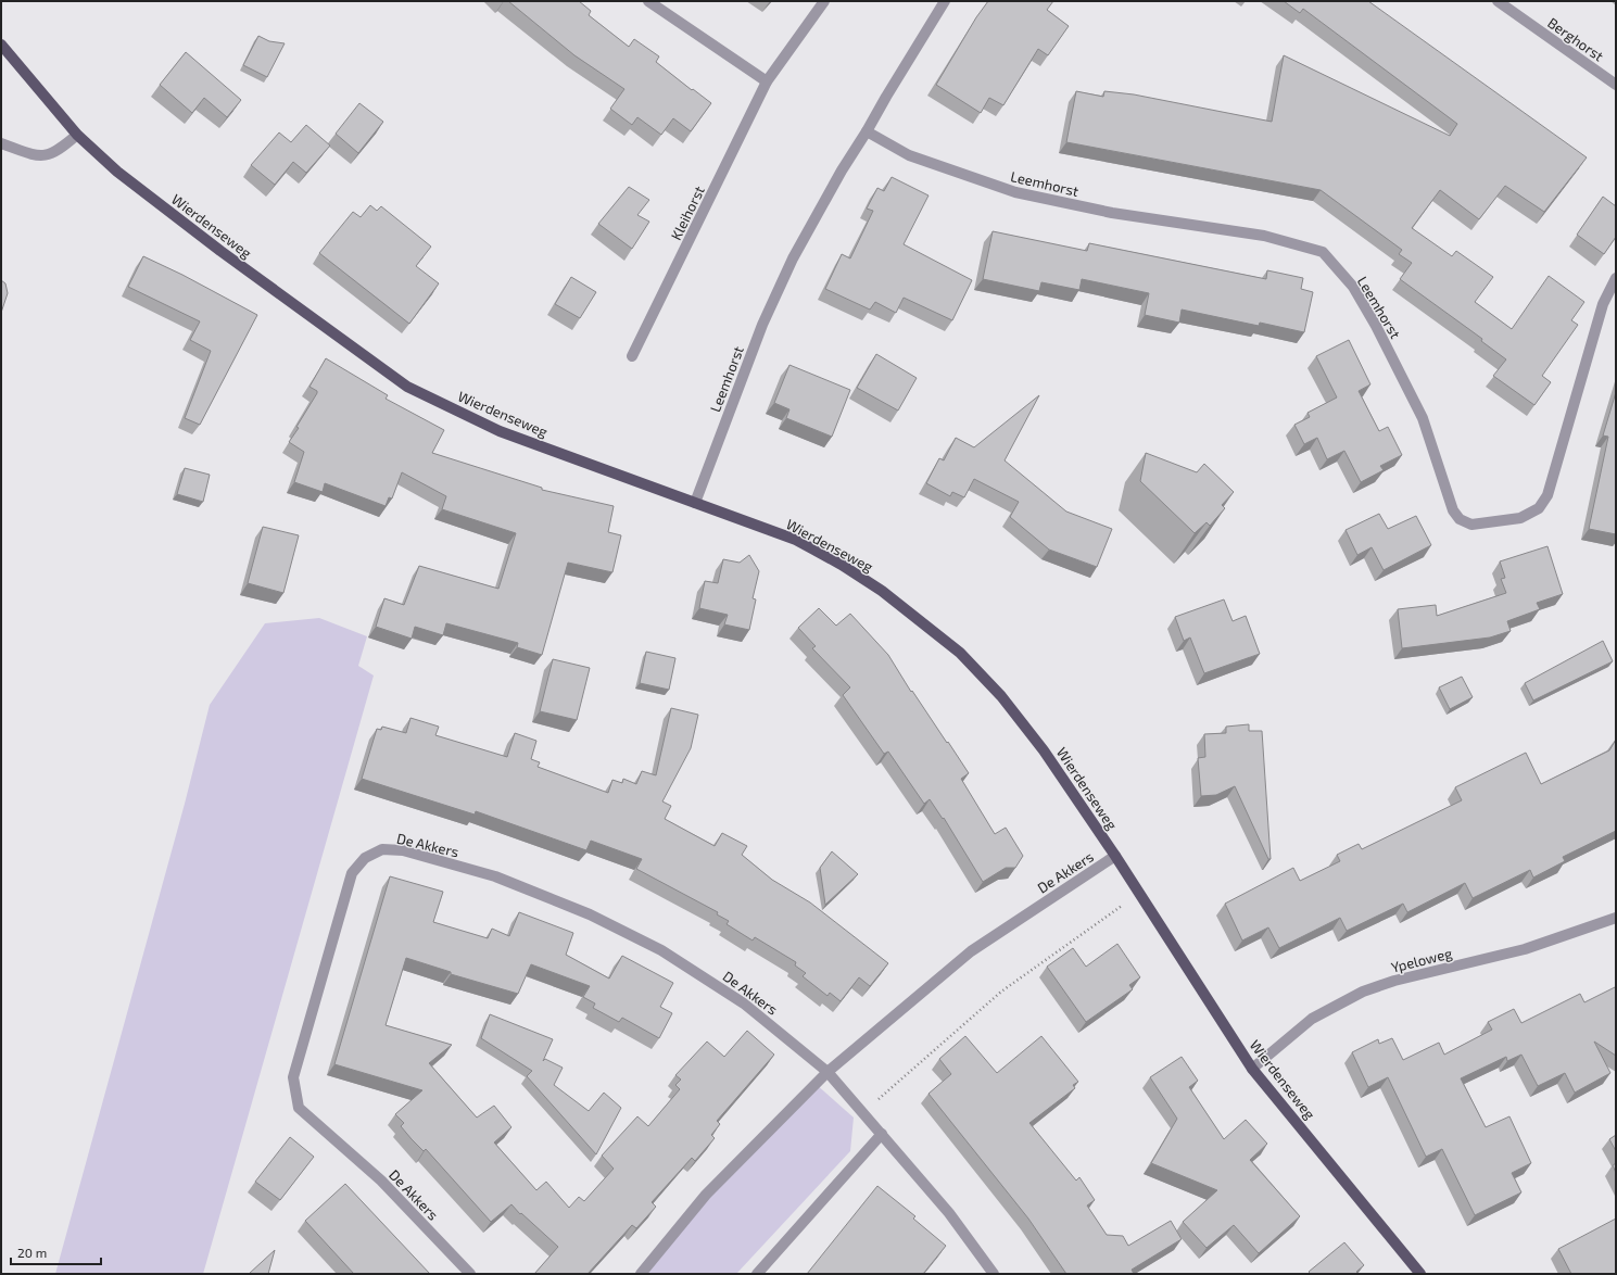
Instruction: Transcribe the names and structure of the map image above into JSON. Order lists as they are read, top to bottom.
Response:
{
  "streets": {
    "main road": ["Wierdenseweg"],
    "street": [
      "Berghorst",
      "Leemhorst",
      "Kleihorst",
      "De Akkers",
      "Ypeloweg"
    ]
  },
  "crossings": [
    ["Leemhorst", "Wierdenseweg"],
    ["Wierdenseweg", "De Akkers"],
    ["Wierdenseweg", "Ypeloweg"]
  ],
  "scale_bar": "20 m"
}
